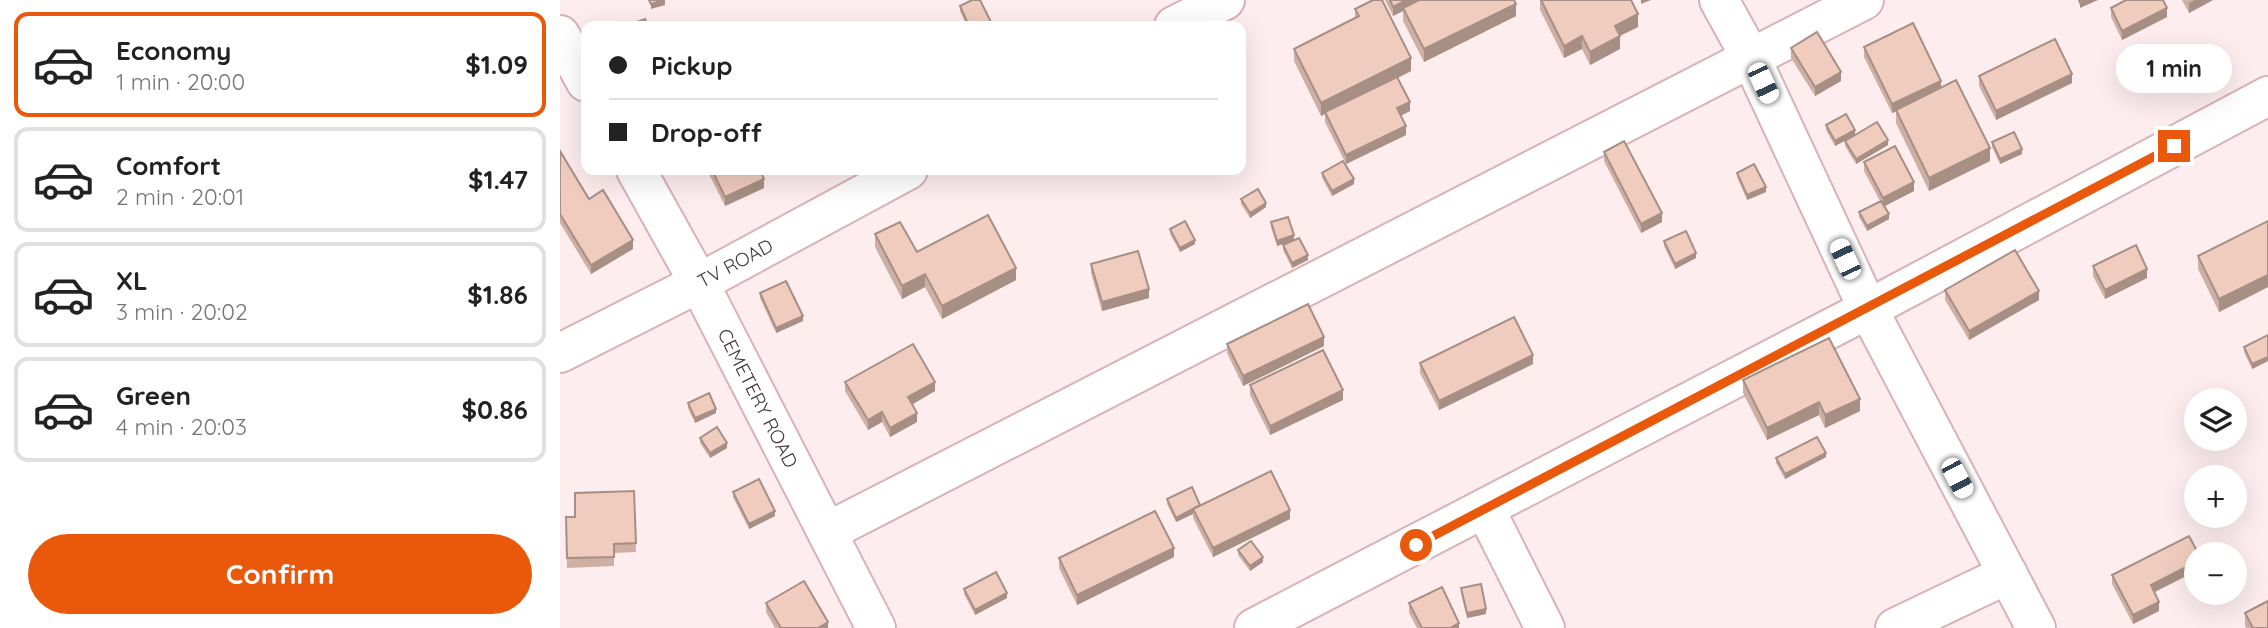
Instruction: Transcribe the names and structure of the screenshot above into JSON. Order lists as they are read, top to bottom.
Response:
{
  "streets": {
    "street": ["TV ROAD", "CEMETERY ROAD"]
  },
  "crossings": [
    ["TV ROAD", "CEMETERY ROAD"]
  ],
  "page": {
    "list": [
      {
        "name": "Economy",
        "note": "1 min · 20:00",
        "value": "$1.09"
      },
      {
        "name": "Comfort",
        "note": "2 min · 20:01",
        "value": "$1.47"
      },
      {
        "name": "XL",
        "note": "3 min · 20:02",
        "value": "$1.86"
      },
      {
        "name": "Green",
        "note": "4 min · 20:03",
        "value": "$0.86"
      }
    ],
    "banner": ["Pickup", "Drop-off"],
    "bubble": "1 min",
    "map_buttons": ["+", "−"],
    "buttons": "Confirm"
  }
}
